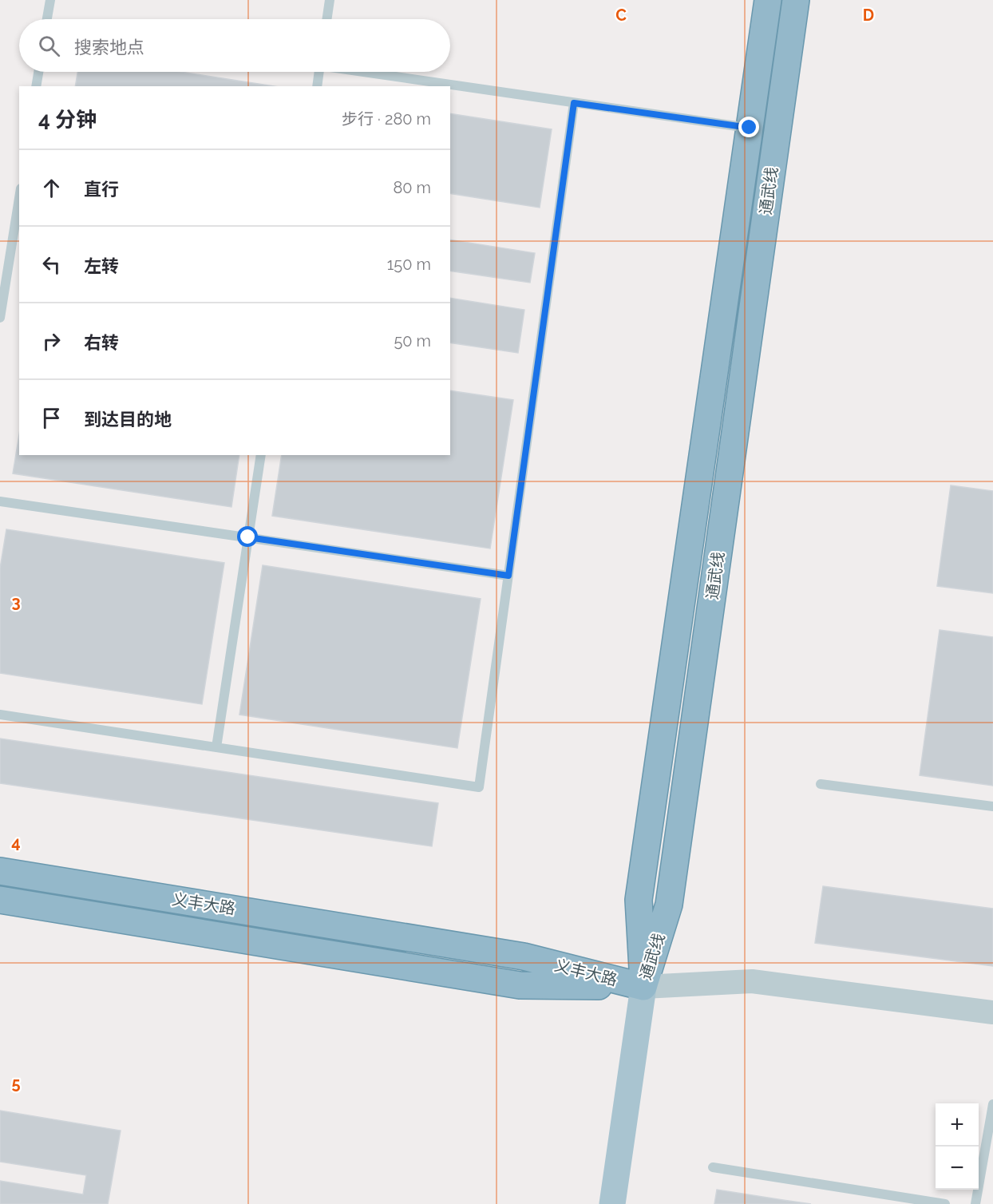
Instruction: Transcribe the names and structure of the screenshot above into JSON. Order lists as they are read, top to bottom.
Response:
{
  "streets": {
    "highway": ["通武线", "义丰大路"]
  },
  "crossings": [
    ["通武线", "义丰大路"]
  ],
  "page": {
    "search": "搜索地点",
    "heading": ["4 分钟", "步行 · 280 m"],
    "list": [
      ["直行", "80 m"],
      ["左转", "150 m"],
      ["右转", "50 m"],
      "到达目的地"
    ],
    "map_buttons": ["+", "−"]
  },
  "grid": {
    "columns": ["C", "D"],
    "rows": ["3", "4", "5"]
  }
}
